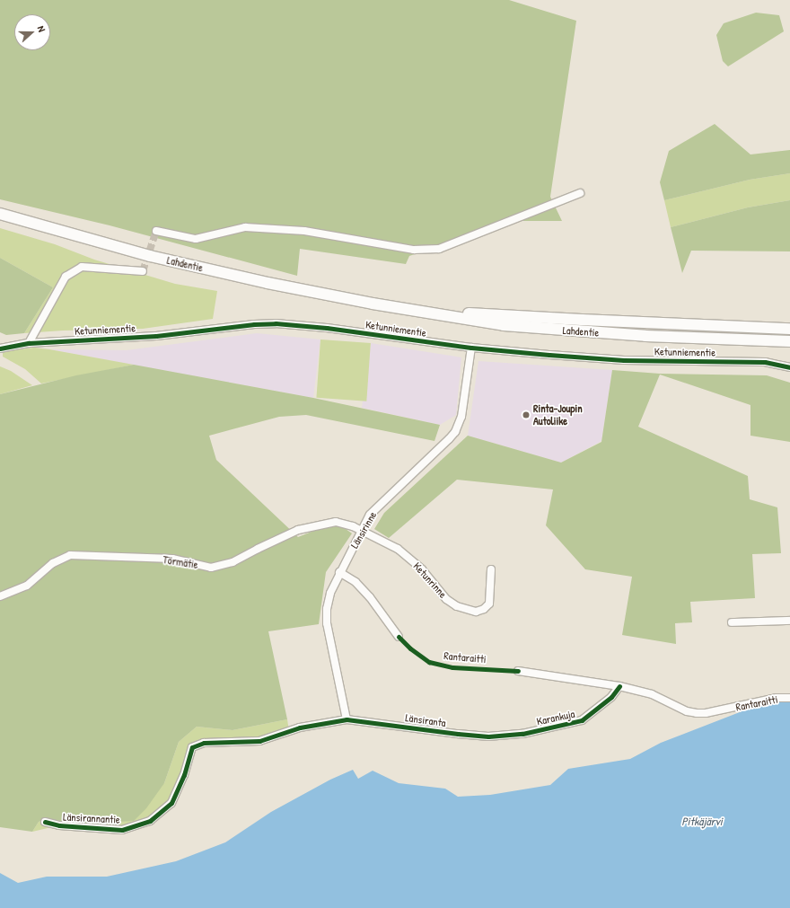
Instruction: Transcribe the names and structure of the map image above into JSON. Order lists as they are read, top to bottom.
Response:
{
  "streets": {
    "highway": ["Lahdentie"],
    "street": [
      "Ketunniementie",
      "Länsirinne",
      "Törmätie",
      "Ketunrinne",
      "Rantaraitti",
      "Karankuja",
      "Länsiranta",
      "Länsirannantie"
    ]
  },
  "crossings": [
    ["Ketunniementie", "Länsirinne"],
    ["Länsirinne", "Törmätie"],
    ["Länsirinne", "Ketunrinne"],
    ["Länsirinne", "Länsiranta"],
    ["Länsirinne", "Länsirannantie"],
    ["Törmätie", "Ketunrinne"],
    ["Rantaraitti", "Karankuja"],
    ["Karankuja", "Länsiranta"],
    ["Länsiranta", "Länsirannantie"]
  ],
  "water": ["Pitkäjärvi"],
  "places": ["Rinta-Joupin Autoliike"],
  "north": "right"
}
